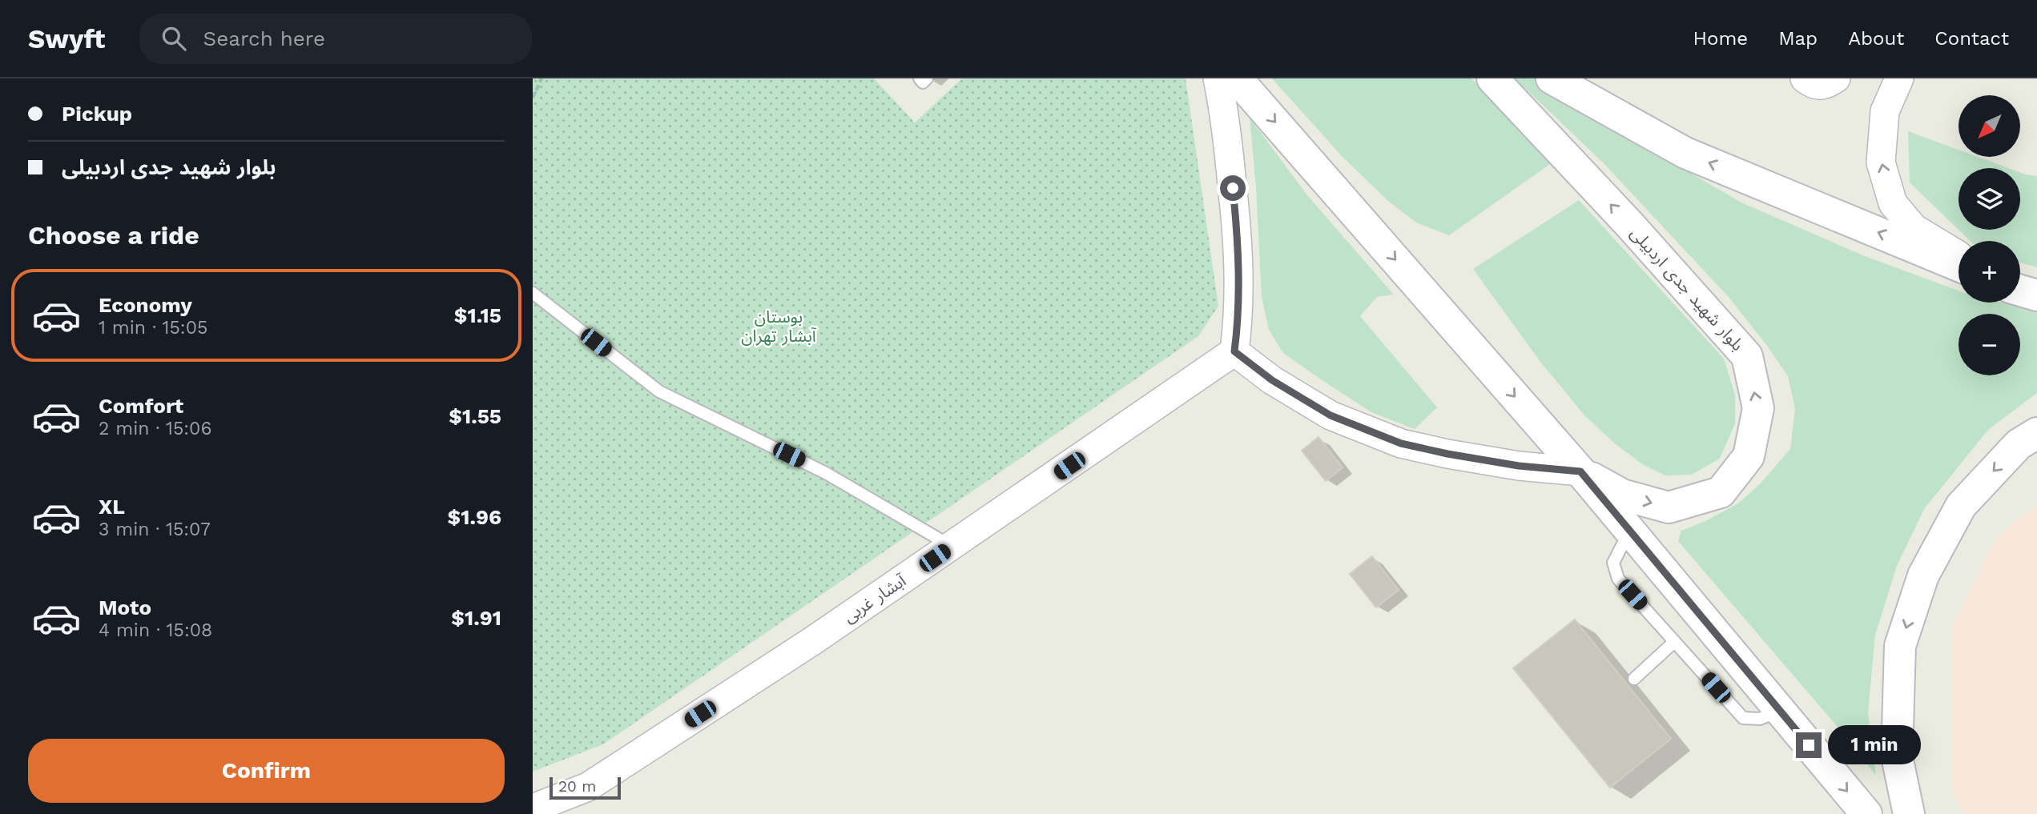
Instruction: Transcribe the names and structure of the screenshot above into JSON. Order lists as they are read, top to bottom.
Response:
{
  "streets": {
    "main road": ["بلوار شهید جدی اردبیلی"],
    "street": ["آبشار غربی"]
  },
  "parks": ["بوستان آبشار تهران"],
  "scale_bar": "20 m",
  "north": "bottom left",
  "page": {
    "header": "Swyft",
    "search": "Search here",
    "nav": [
      "Home",
      "Map",
      "About",
      "Contact"
    ],
    "banner": ["Pickup", "بلوار شهید جدی اردبیلی"],
    "map_buttons": ["+", "−"],
    "heading": "Choose a ride",
    "list": [
      {
        "name": "Economy",
        "note": "1 min · 15:05",
        "value": "$1.15"
      },
      {
        "name": "Comfort",
        "note": "2 min · 15:06",
        "value": "$1.55"
      },
      {
        "name": "XL",
        "note": "3 min · 15:07",
        "value": "$1.96"
      },
      {
        "name": "Moto",
        "note": "4 min · 15:08",
        "value": "$1.91"
      }
    ],
    "bubble": "1 min",
    "buttons": "Confirm",
    "scale": "20 m"
  }
}
